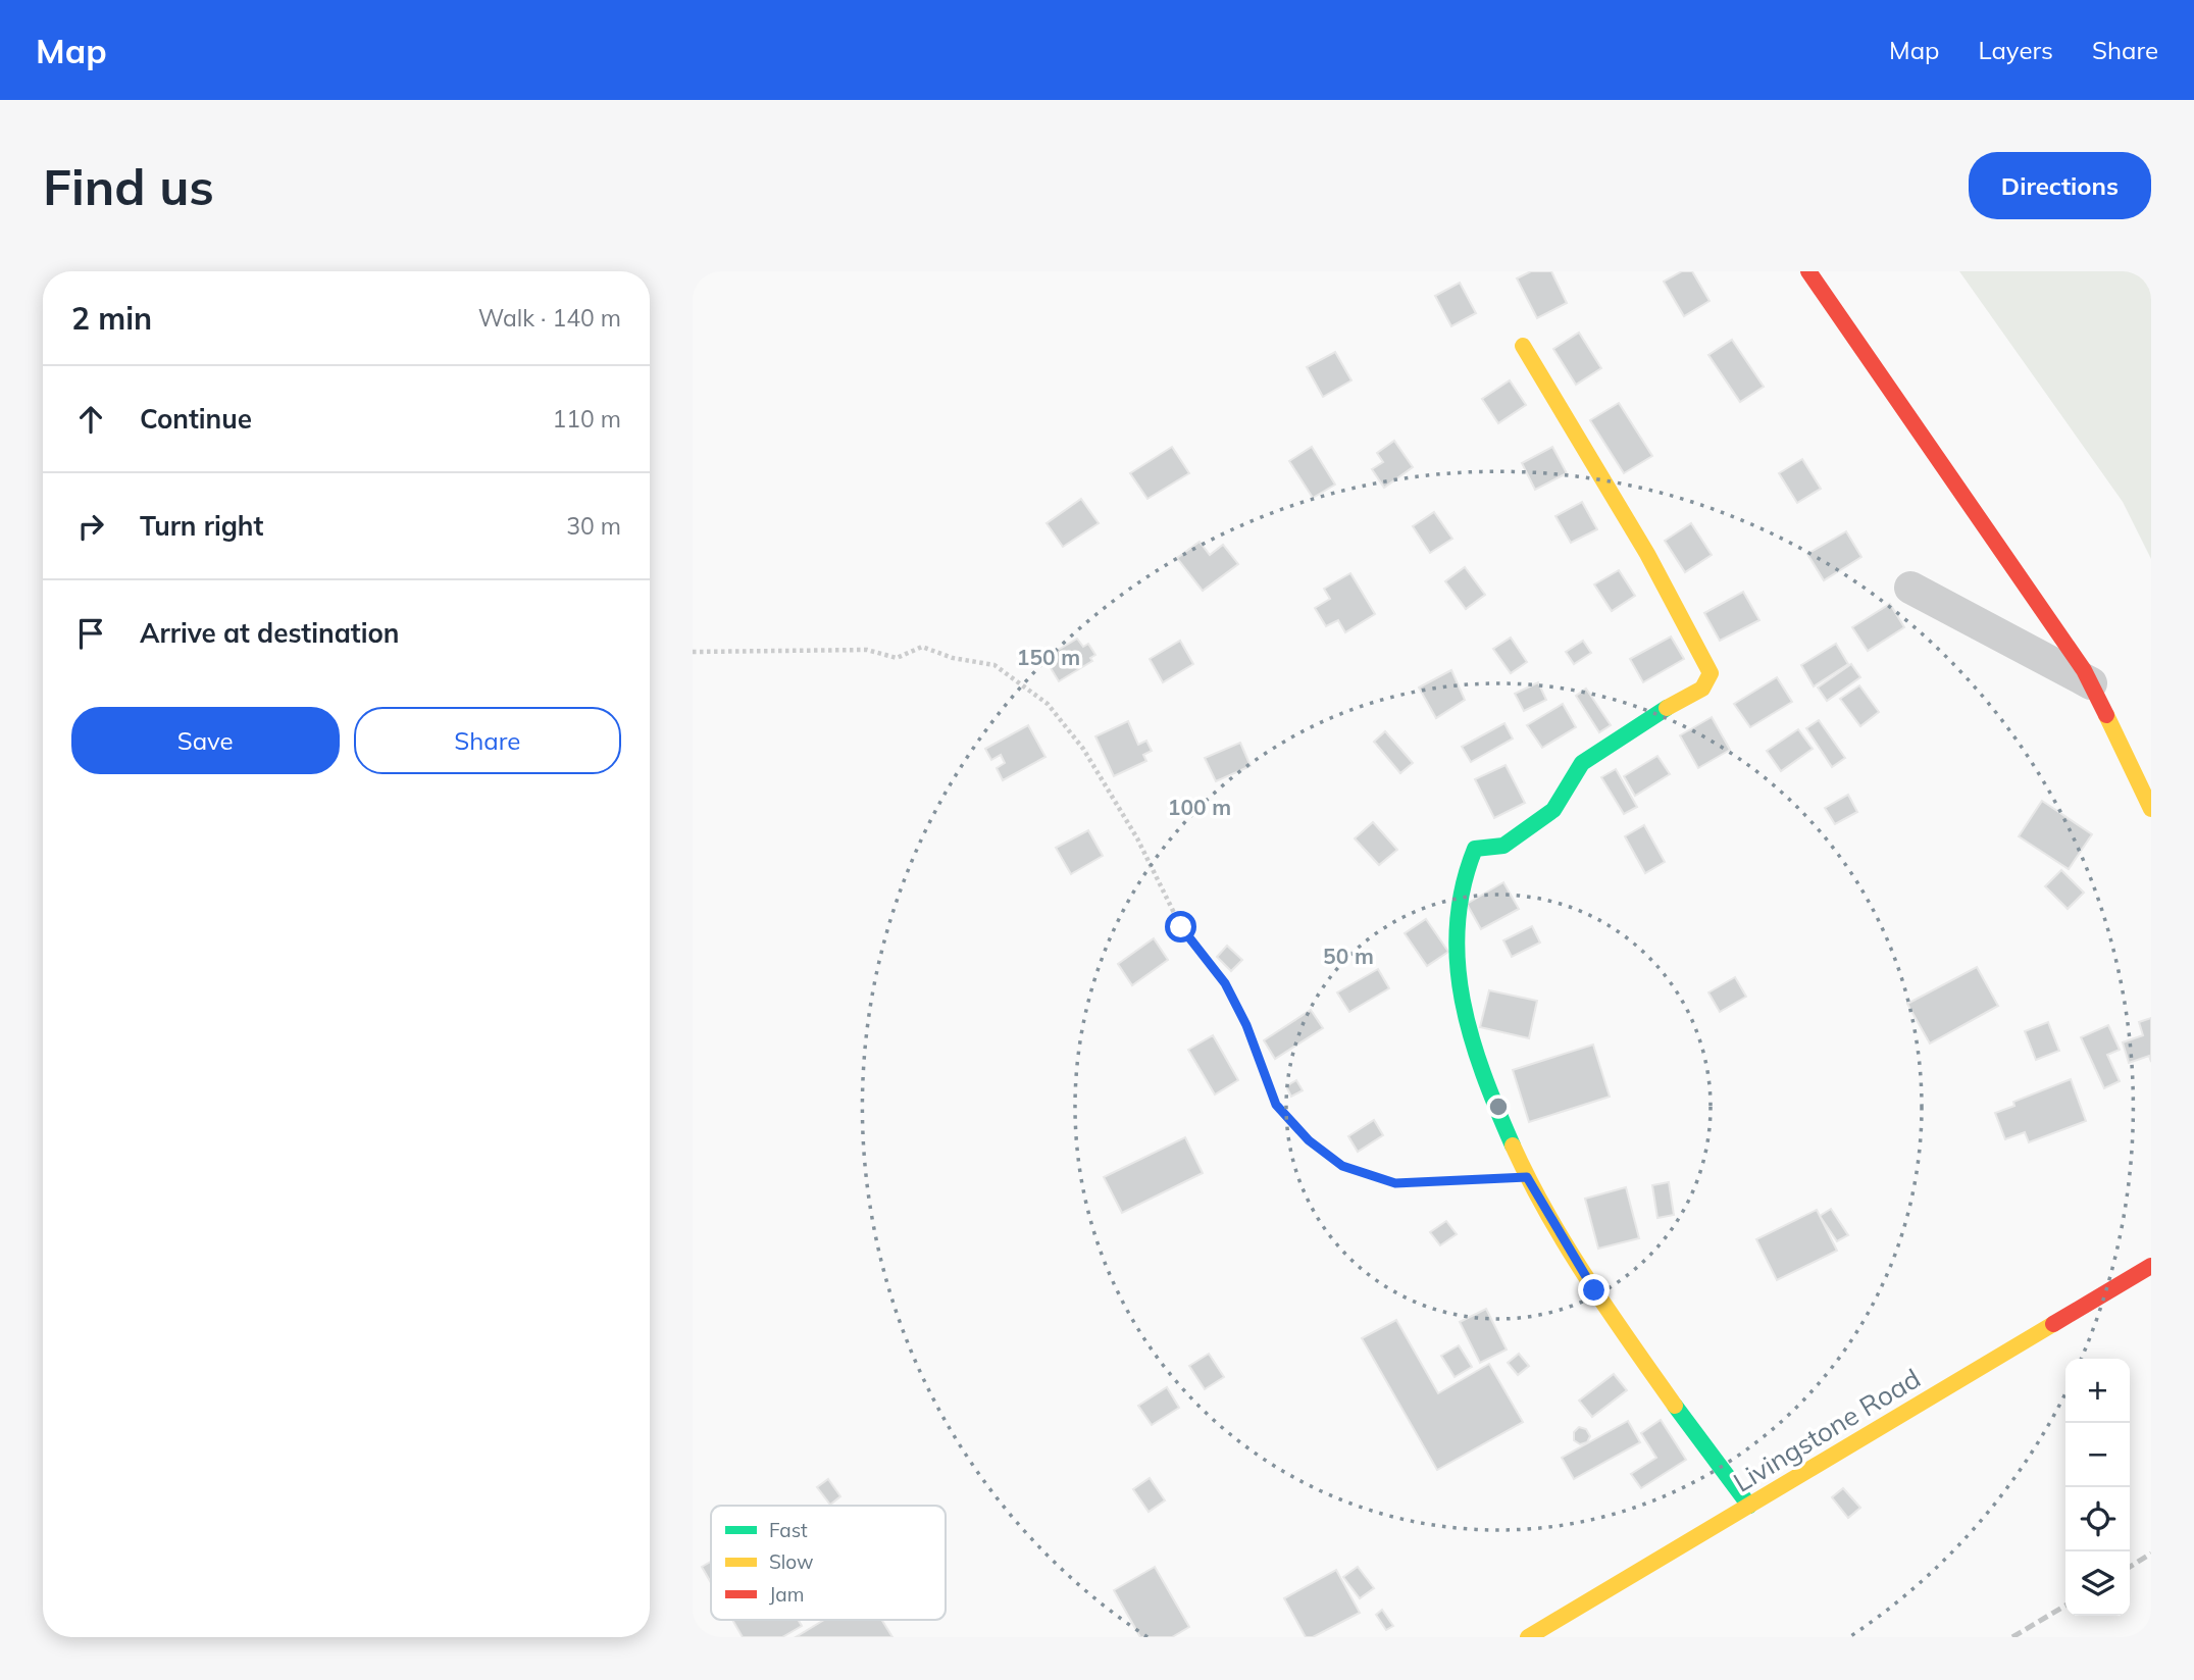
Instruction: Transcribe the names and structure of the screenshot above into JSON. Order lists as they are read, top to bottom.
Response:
{
  "streets": {
    "main road": ["Livingstone Road"]
  },
  "legend": ["Fast", "Slow", "Jam"],
  "page": {
    "header": "Map",
    "nav": ["Map", "Layers", "Share"],
    "buttons": [
      "Directions",
      ["Save", "Share"]
    ],
    "title": "Find us",
    "heading": ["2 min", "Walk · 140 m"],
    "list": [
      ["Continue", "110 m"],
      ["Turn right", "30 m"],
      "Arrive at destination"
    ],
    "map_buttons": ["+", "−"]
  },
  "rings": ["150 m", "100 m", "50 m"]
}
